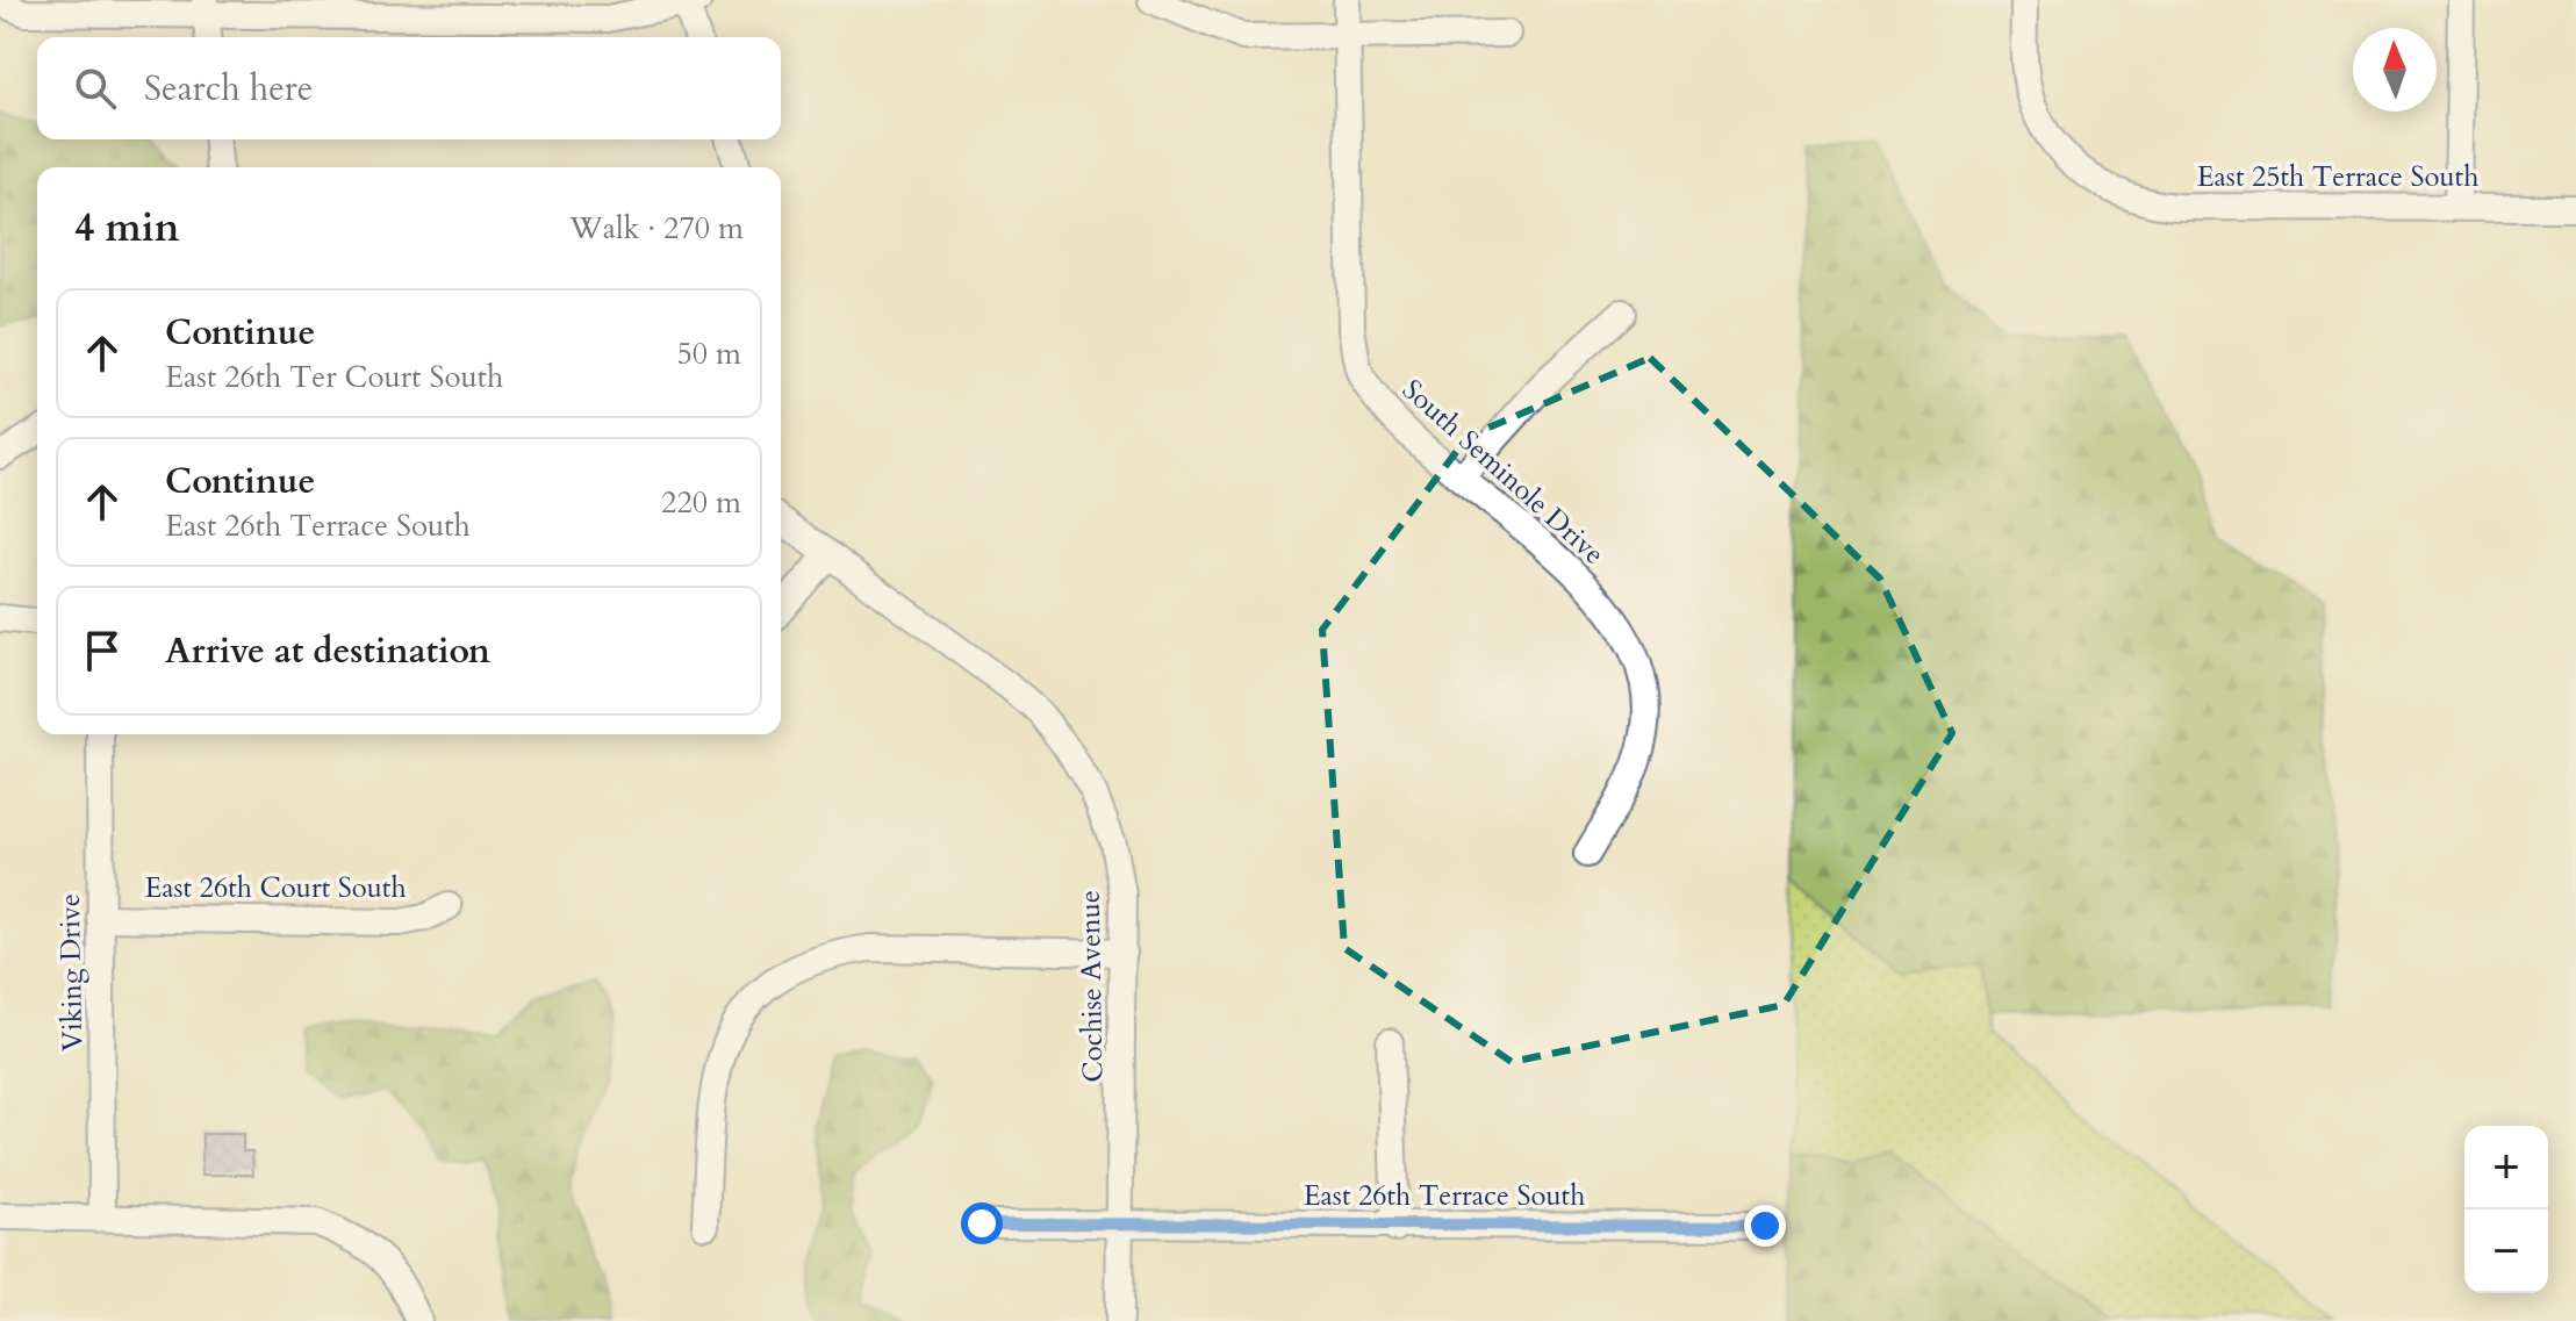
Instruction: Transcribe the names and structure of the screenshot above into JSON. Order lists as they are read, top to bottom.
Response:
{
  "streets": {
    "street": [
      "East 25th Terrace South",
      "South Seminole Drive",
      "East 26th Court South",
      "Viking Drive",
      "Cochise Avenue",
      "East 26th Terrace South"
    ]
  },
  "crossings": [
    ["East 26th Court South", "Viking Drive"],
    ["Cochise Avenue", "East 26th Terrace South"]
  ],
  "north": "top",
  "page": {
    "search": "Search here",
    "heading": ["4 min", "Walk · 270 m"],
    "list": [
      ["Continue", "East 26th Ter Court South", "50 m"],
      ["Continue", "East 26th Terrace South", "220 m"],
      "Arrive at destination"
    ],
    "map_buttons": ["+", "−"]
  }
}
